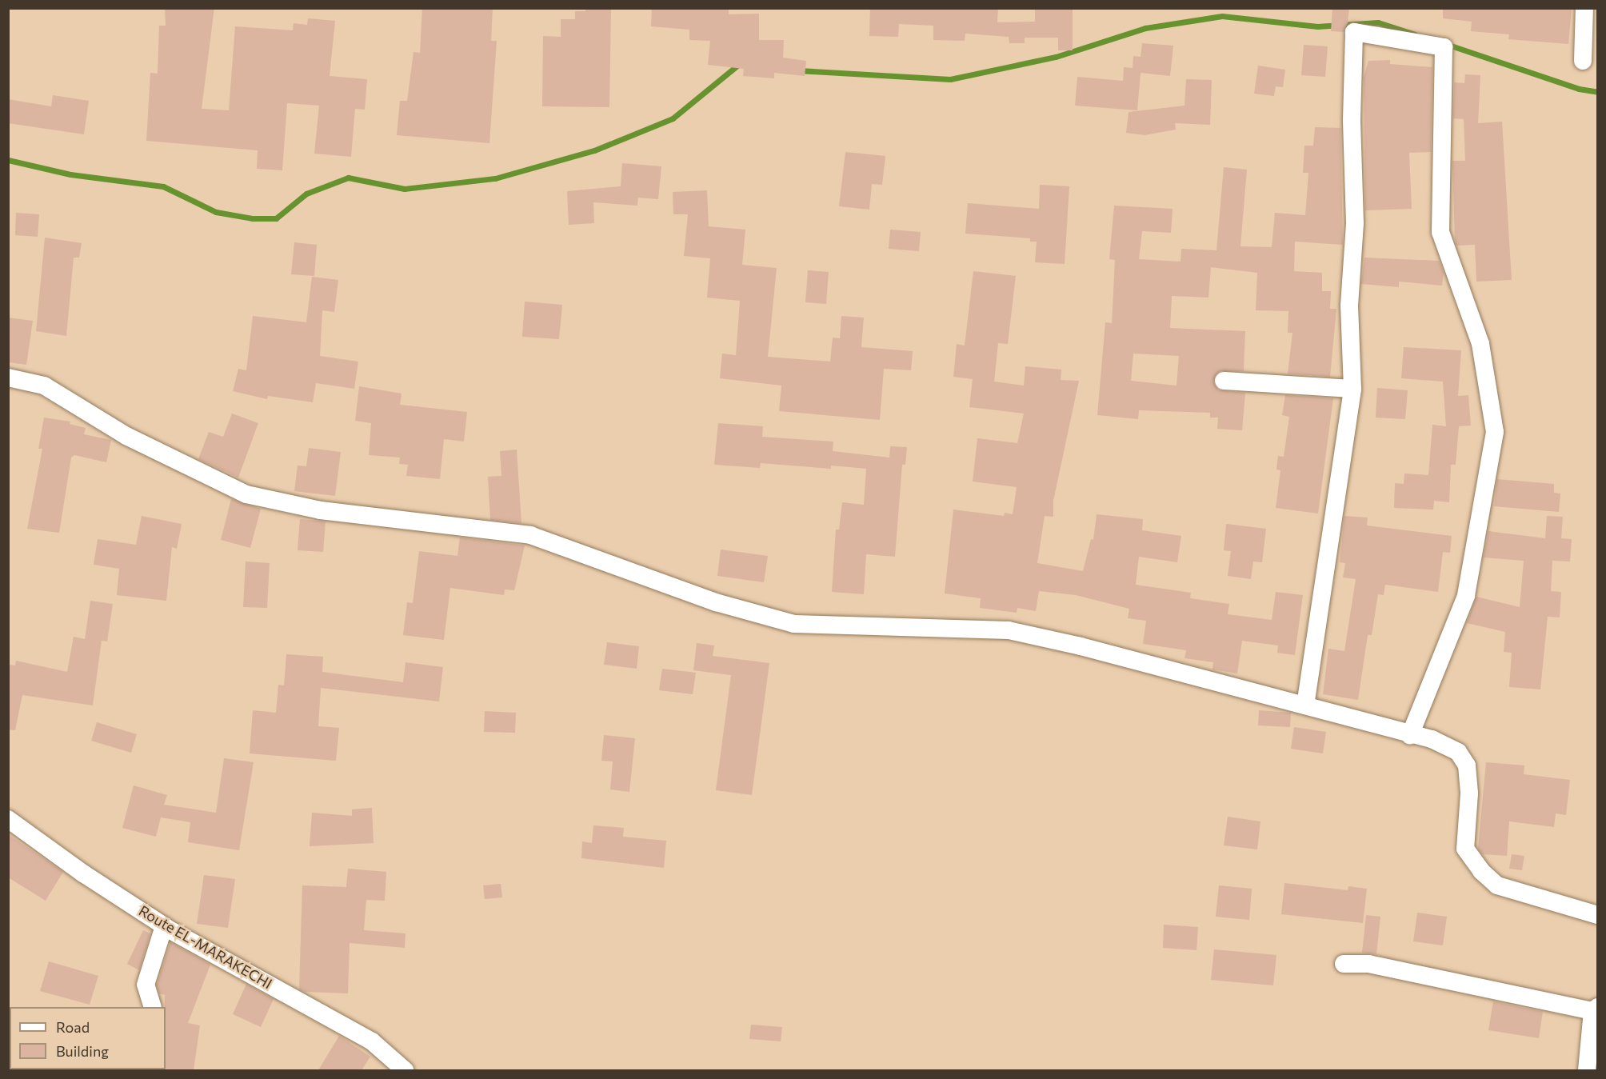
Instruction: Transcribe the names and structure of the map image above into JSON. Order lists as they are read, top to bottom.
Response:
{
  "streets": {
    "street": ["Route EL-MARAKECHI"]
  },
  "legend": ["Road", "Building"]
}
